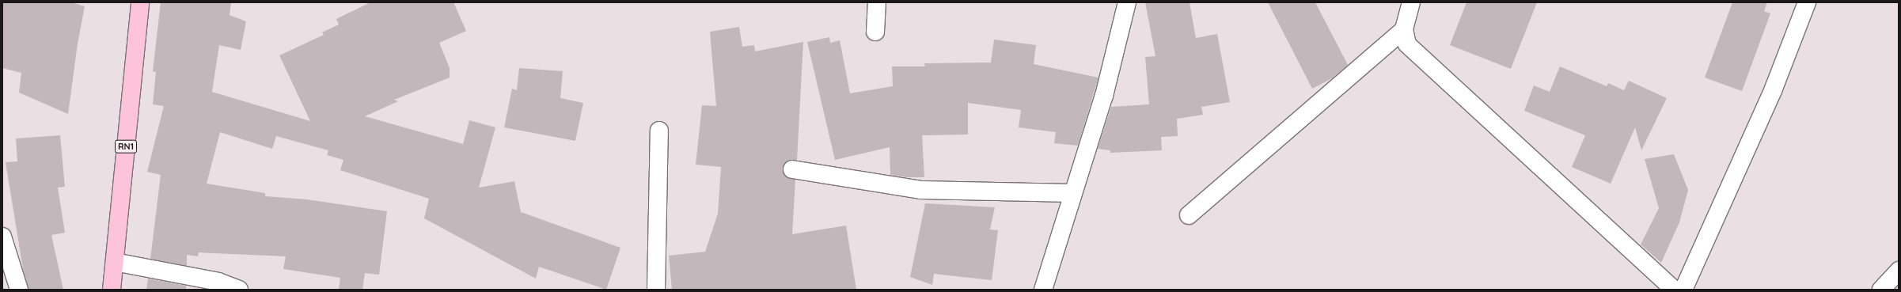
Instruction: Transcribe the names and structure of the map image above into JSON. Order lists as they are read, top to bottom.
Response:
{
  "streets": {
    "main road": ["RN1"]
  }
}
